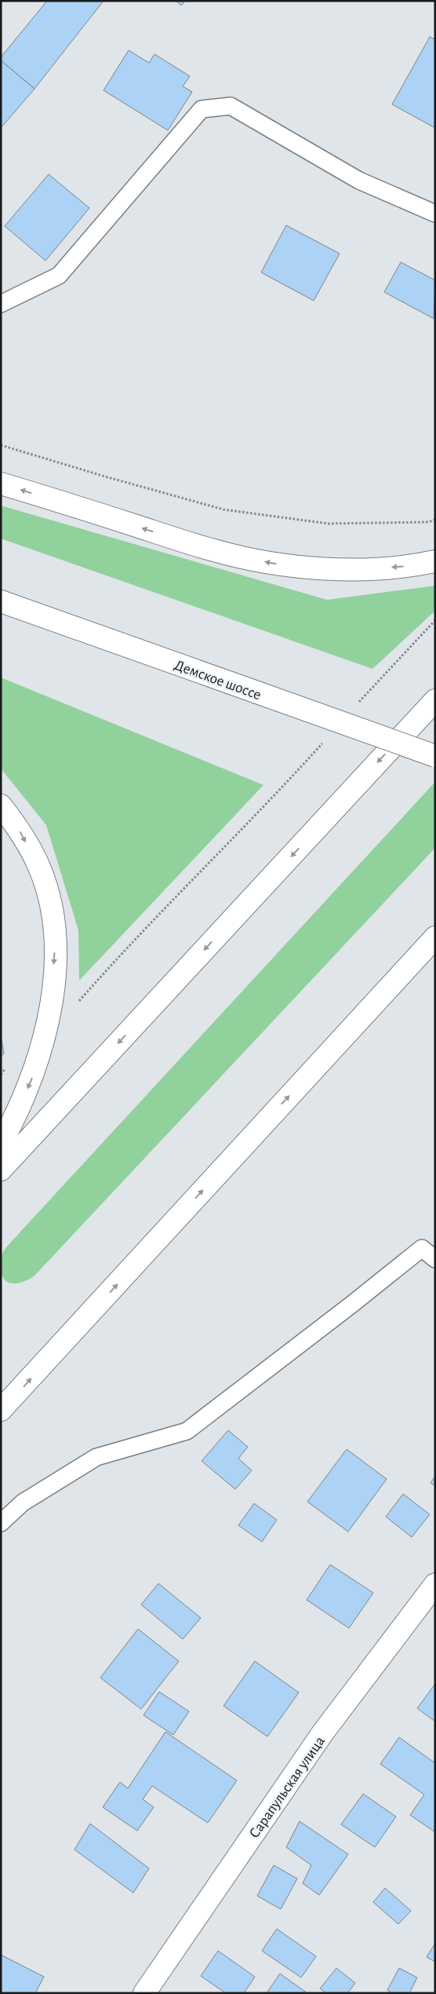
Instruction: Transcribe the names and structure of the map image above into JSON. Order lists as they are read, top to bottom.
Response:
{
  "streets": {
    "main road": ["Демское шоссе", "Сарапульская улица"]
  }
}
